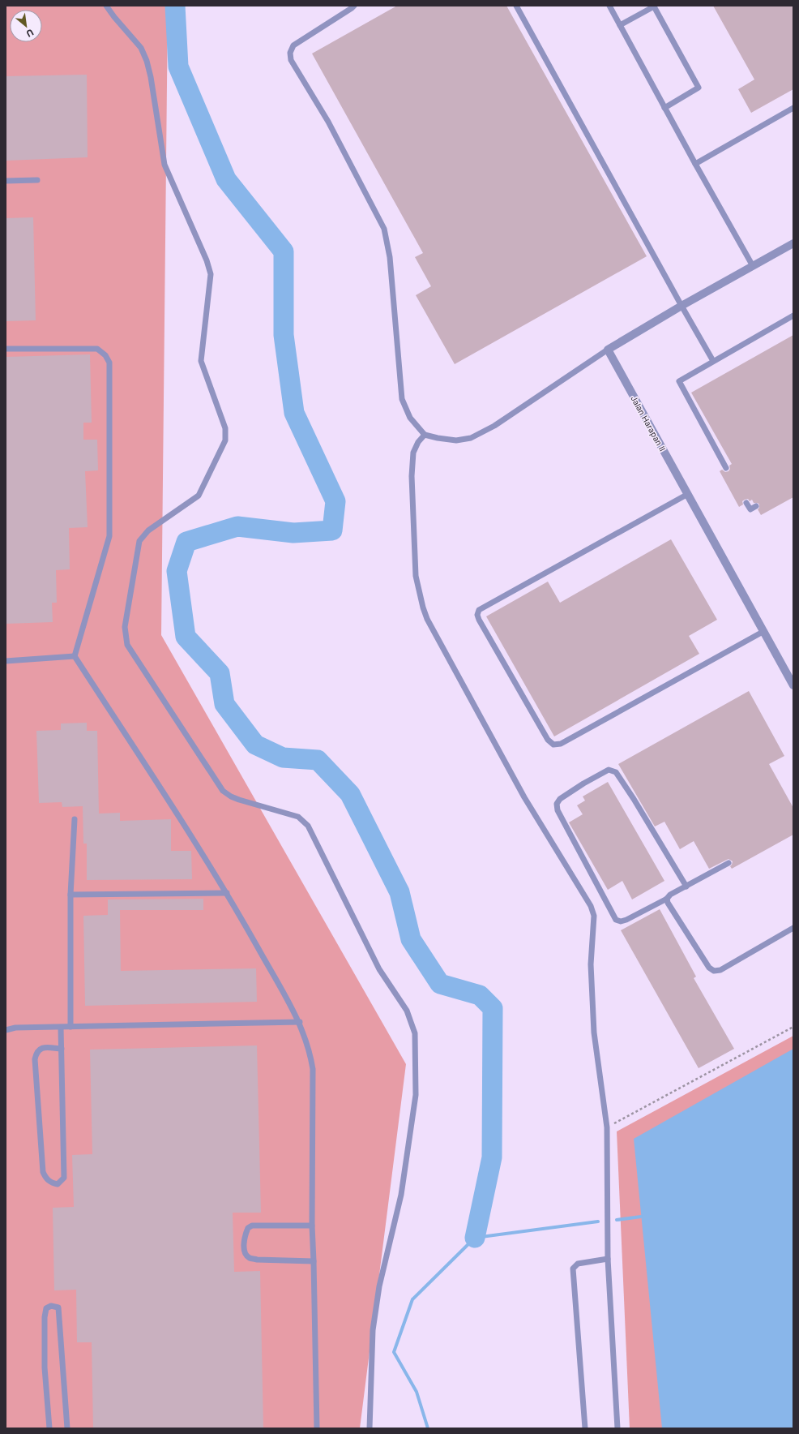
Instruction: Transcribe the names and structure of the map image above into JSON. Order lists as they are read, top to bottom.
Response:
{
  "streets": {
    "street": ["Jalan Harapan II"]
  },
  "north": "bottom right"
}
